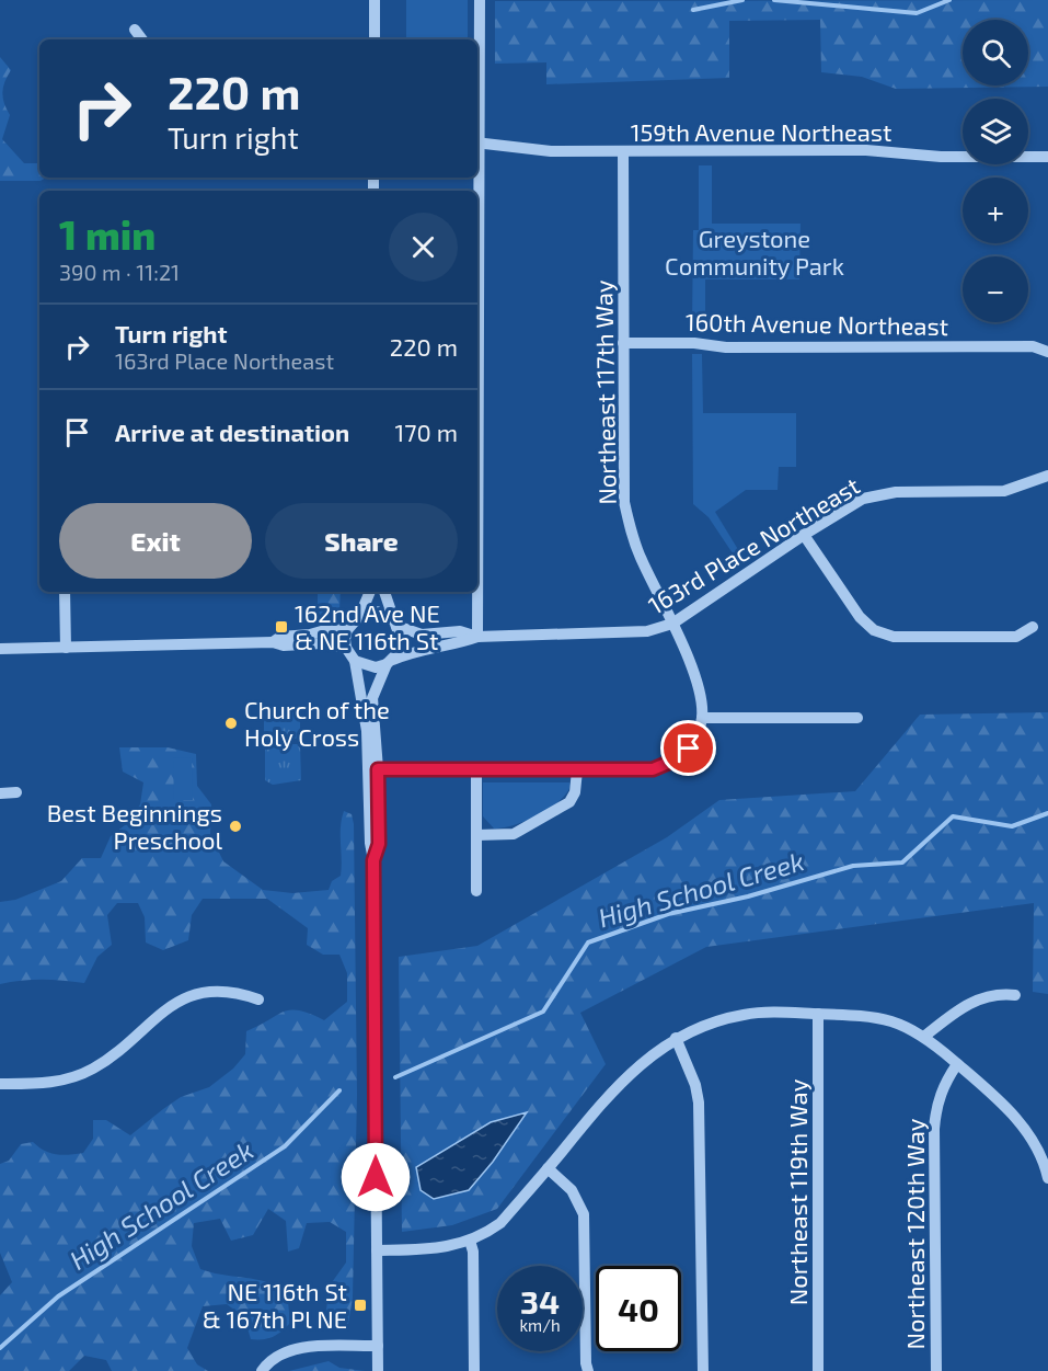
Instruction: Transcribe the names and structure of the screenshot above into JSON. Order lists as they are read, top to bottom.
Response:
{
  "streets": {
    "street": [
      "159th Avenue Northeast",
      "160th Avenue Northeast",
      "Northeast 117th Way",
      "163rd Place Northeast",
      "Northeast 119th Way",
      "Northeast 120th Way"
    ]
  },
  "crossings": [
    ["159th Avenue Northeast", "Northeast 117th Way"],
    ["160th Avenue Northeast", "Northeast 117th Way"],
    ["Northeast 117th Way", "163rd Place Northeast"]
  ],
  "water": ["High School Creek"],
  "parks": ["Greystone Community Park"],
  "places": {
    "transit": ["162nd Ave NE & NE 116th St", "NE 116th St & 167th Pl NE"],
    "other": ["Church of the Holy Cross", "Best Beginnings Preschool"]
  },
  "page": {
    "map_buttons": ["+", "−"],
    "turn": ["220 m", "Turn right"],
    "heading": ["1 min", "390 m · 11:21"],
    "list": [
      {
        "name": "Turn right",
        "note": "163rd Place Northeast",
        "value": "220 m"
      },
      {
        "name": "Arrive at destination",
        "value": "170 m"
      }
    ],
    "buttons": ["Exit", "Share"],
    "speed": "34 km/h",
    "limit": "40"
  }
}
